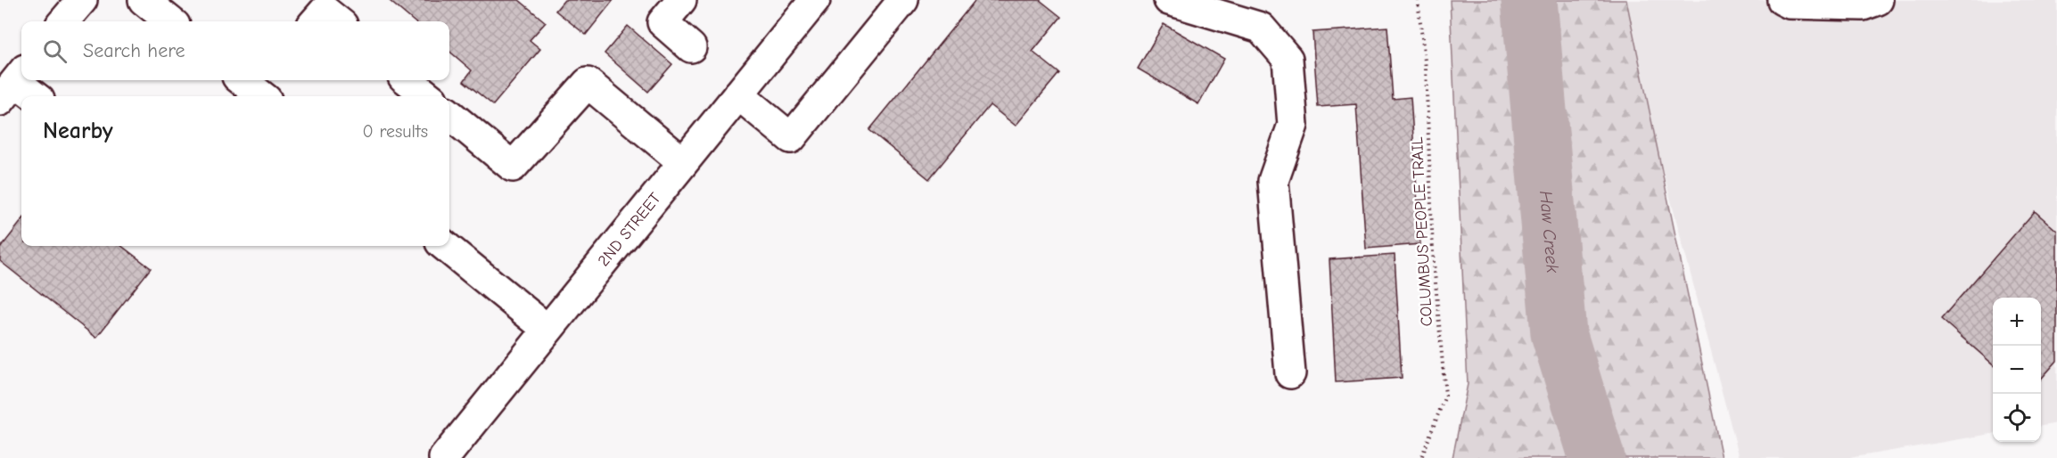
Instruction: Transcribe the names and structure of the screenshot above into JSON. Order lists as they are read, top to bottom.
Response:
{
  "streets": {
    "main road": ["2ND STREET"],
    "path": ["COLUMBUS PEOPLE TRAIL"]
  },
  "water": ["Haw Creek"],
  "page": {
    "search": "Search here",
    "heading": ["Nearby", "0 results"],
    "map_buttons": ["+", "−"]
  }
}
